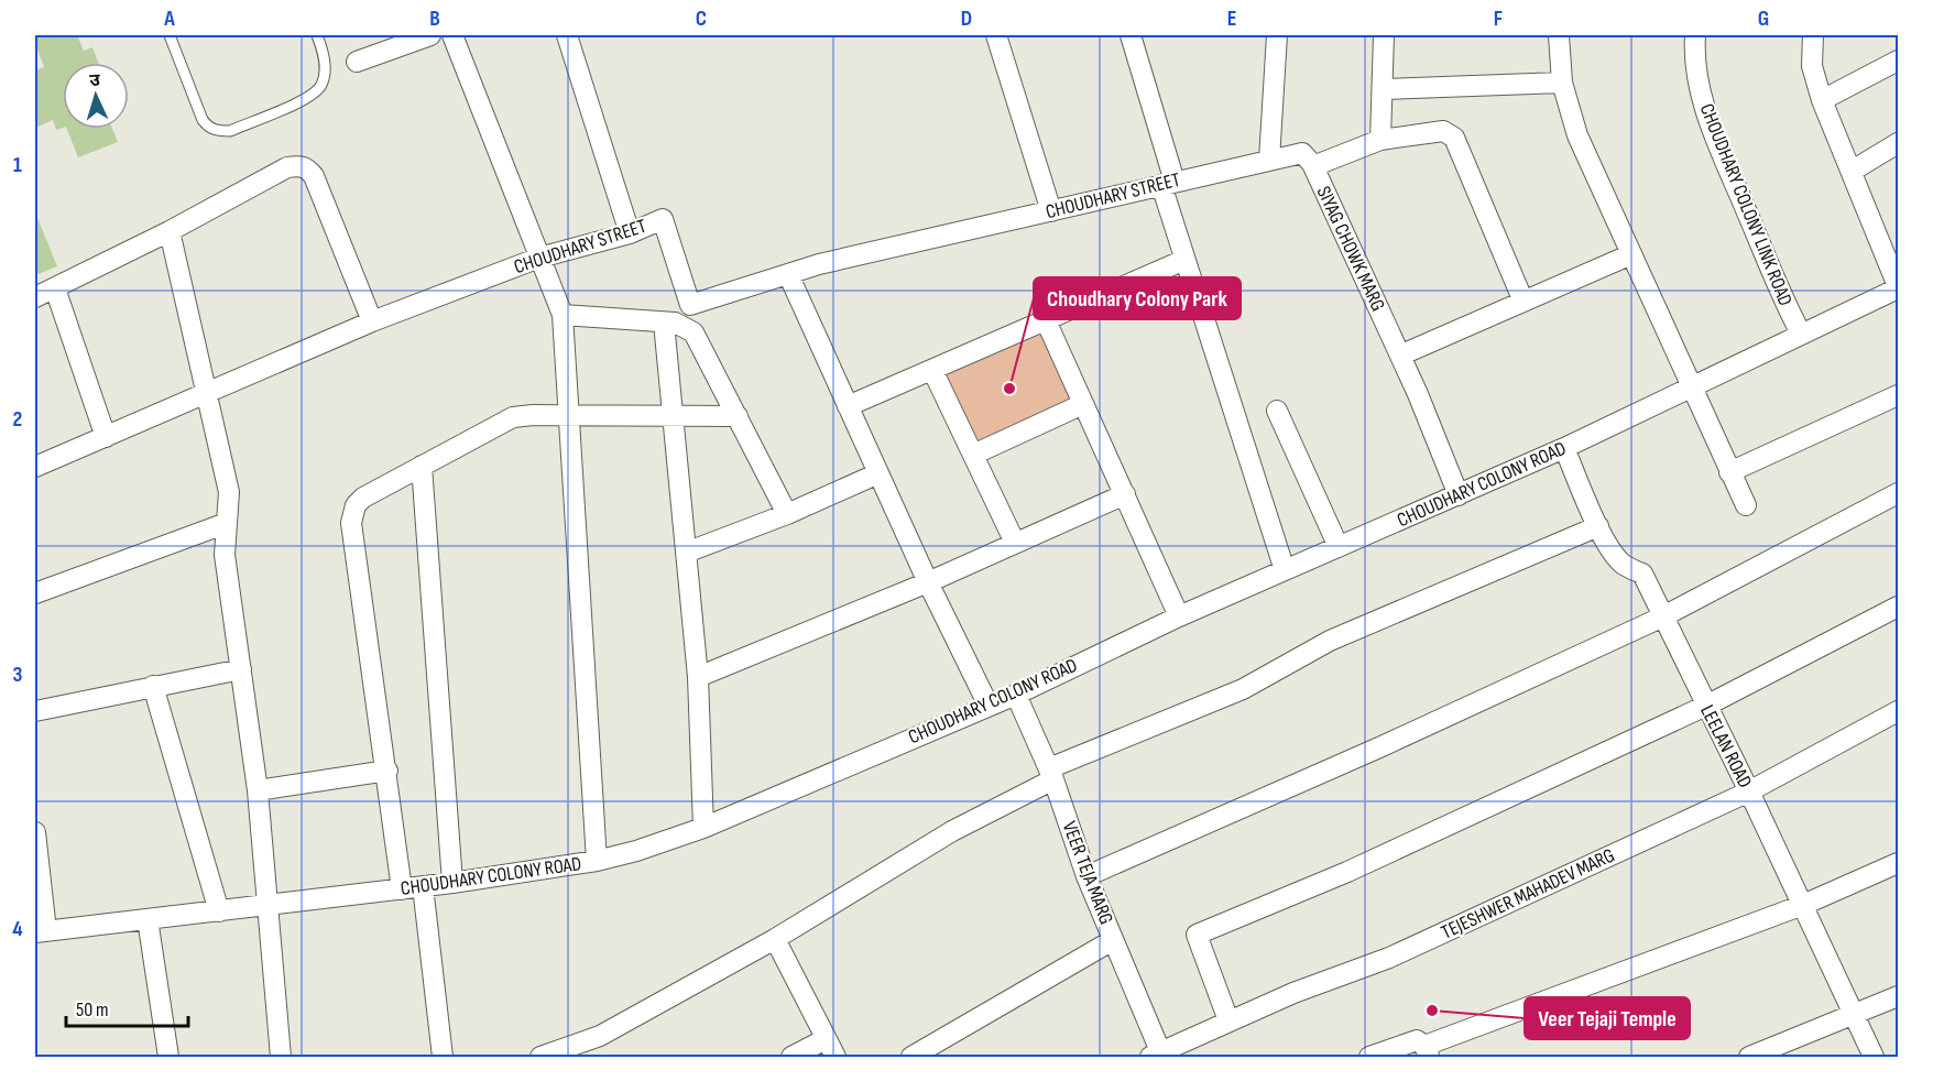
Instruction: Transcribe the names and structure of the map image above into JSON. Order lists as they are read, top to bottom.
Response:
{
  "streets": {
    "street": [
      "CHOUDHARY STREET",
      "CHOUDHARY COLONY LINK ROAD",
      "SIYAG CHOWK MARG",
      "CHOUDHARY COLONY ROAD",
      "LEELAN ROAD",
      "VEER TEJA MARG",
      "TEJESHWER MAHADEV MARG"
    ]
  },
  "crossings": [
    ["CHOUDHARY STREET", "SIYAG CHOWK MARG"],
    ["CHOUDHARY COLONY LINK ROAD", "CHOUDHARY COLONY ROAD"],
    ["SIYAG CHOWK MARG", "CHOUDHARY COLONY ROAD"],
    ["CHOUDHARY COLONY ROAD", "LEELAN ROAD"],
    ["CHOUDHARY COLONY ROAD", "VEER TEJA MARG"],
    ["LEELAN ROAD", "TEJESHWER MAHADEV MARG"],
    ["VEER TEJA MARG", "TEJESHWER MAHADEV MARG"]
  ],
  "places": ["Choudhary Colony Park", "Veer Tejaji Temple"],
  "scale_bar": "50 m",
  "north": "top",
  "grid": {
    "columns": [
      "A",
      "B",
      "C",
      "D",
      "E",
      "F",
      "G"
    ],
    "rows": [
      "1",
      "2",
      "3",
      "4"
    ]
  }
}
